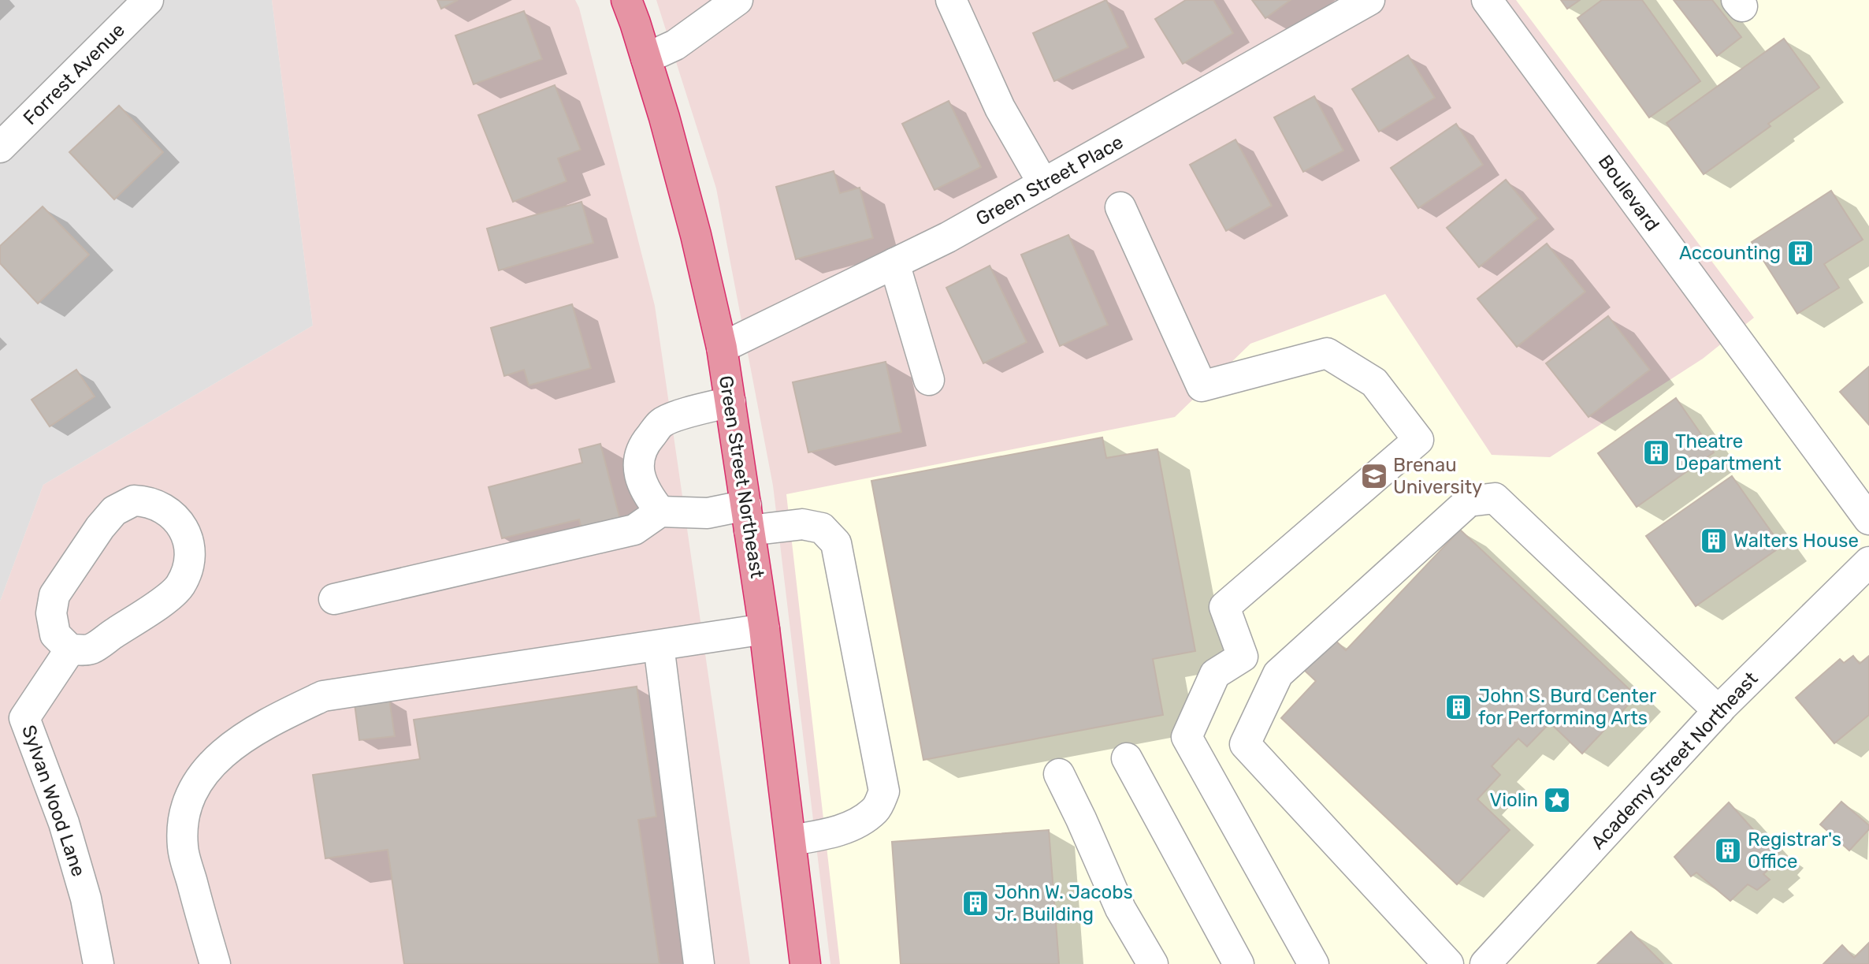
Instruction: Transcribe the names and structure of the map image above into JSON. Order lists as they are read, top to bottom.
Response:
{
  "streets": {
    "highway": ["Green Street Northeast"],
    "street": [
      "Forrest Avenue",
      "Green Street Place",
      "Boulevard",
      "Academy Street Northeast",
      "Sylvan Wood Lane"
    ]
  },
  "crossings": [
    ["Green Street Place", "Green Street Northeast"]
  ],
  "places": {
    "building": [
      "Accounting",
      "Theatre Department",
      "Walters House",
      "John S. Burd Center for Performing Arts",
      "Registrar's Office",
      "John W. Jacobs Jr. Building"
    ],
    "school or university": ["Brenau University"],
    "place": ["Violin"]
  }
}
